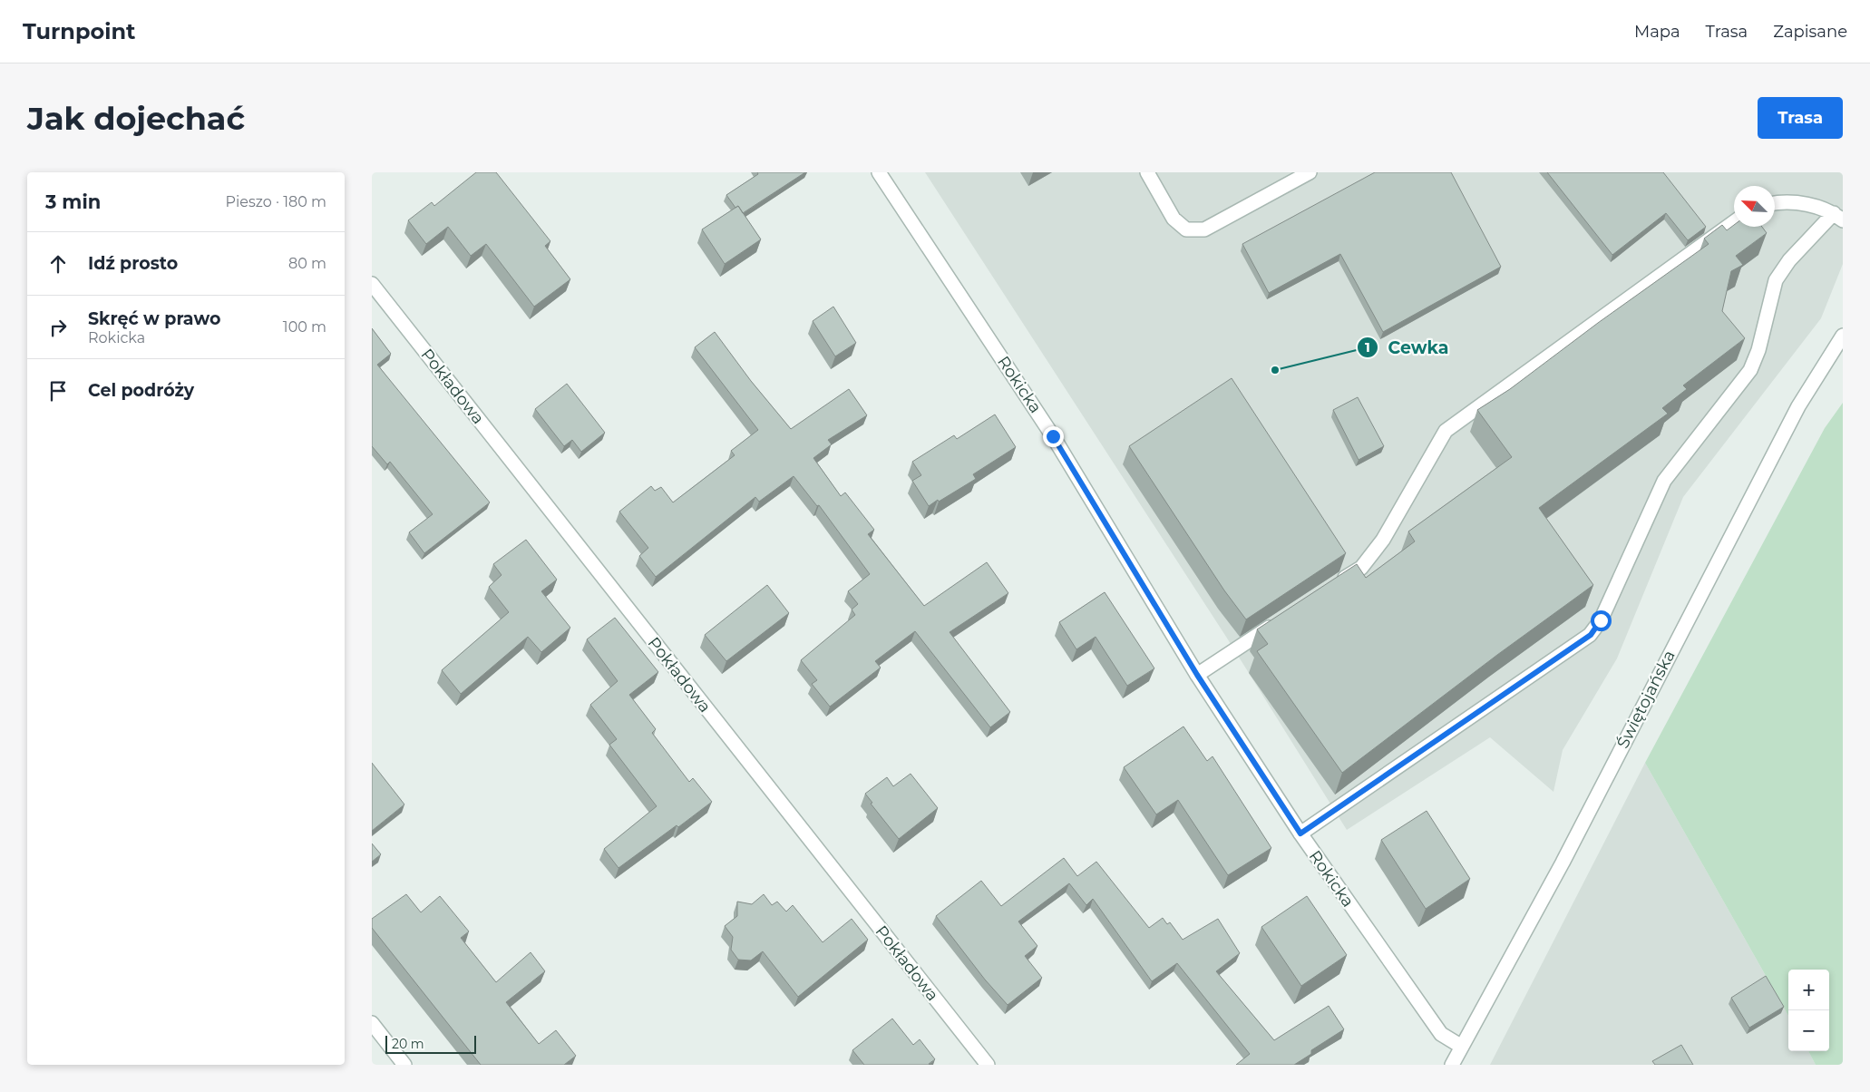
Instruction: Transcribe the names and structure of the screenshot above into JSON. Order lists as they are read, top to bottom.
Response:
{
  "streets": {
    "street": ["Rokicka", "Pokładowa", "Świętojańska"]
  },
  "crossings": [
    ["Rokicka", "Świętojańska"]
  ],
  "places": ["Cewka"],
  "scale_bar": "20 m",
  "north": "top left",
  "page": {
    "header": "Turnpoint",
    "nav": ["Mapa", "Trasa", "Zapisane"],
    "buttons": "Trasa",
    "title": "Jak dojechać",
    "heading": ["3 min", "Pieszo · 180 m"],
    "list": [
      ["Idź prosto", "80 m"],
      ["Skręć w prawo", "Rokicka", "100 m"],
      "Cel podróży"
    ],
    "map_buttons": ["+", "−"],
    "scale": "20 m"
  }
}
